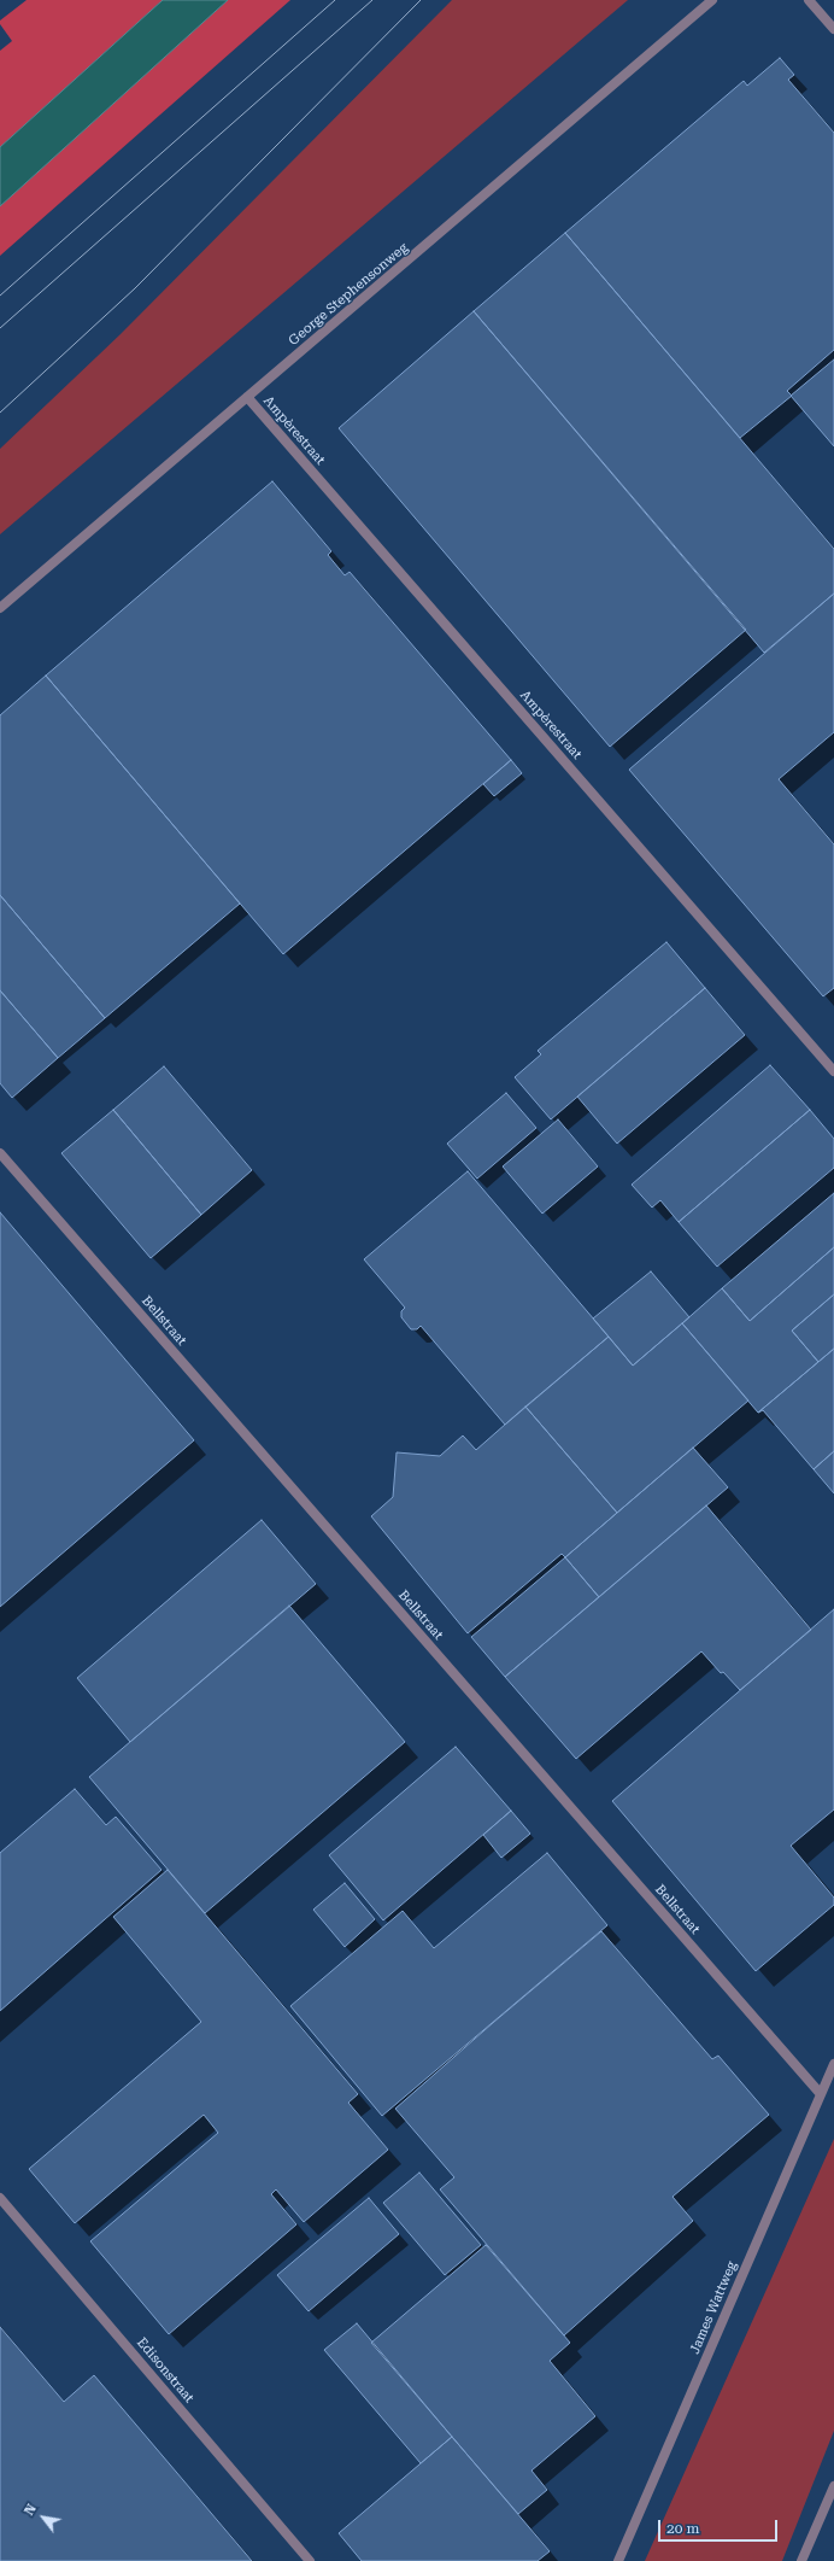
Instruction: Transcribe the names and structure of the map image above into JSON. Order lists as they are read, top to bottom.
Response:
{
  "streets": {
    "street": [
      "George Stephensonweg",
      "Ampèrestraat",
      "Bellstraat",
      "James Wattweg",
      "Edisonstraat"
    ]
  },
  "crossings": [
    ["George Stephensonweg", "Ampèrestraat"],
    ["Bellstraat", "James Wattweg"]
  ],
  "scale_bar": "20 m",
  "north": "top left"
}
